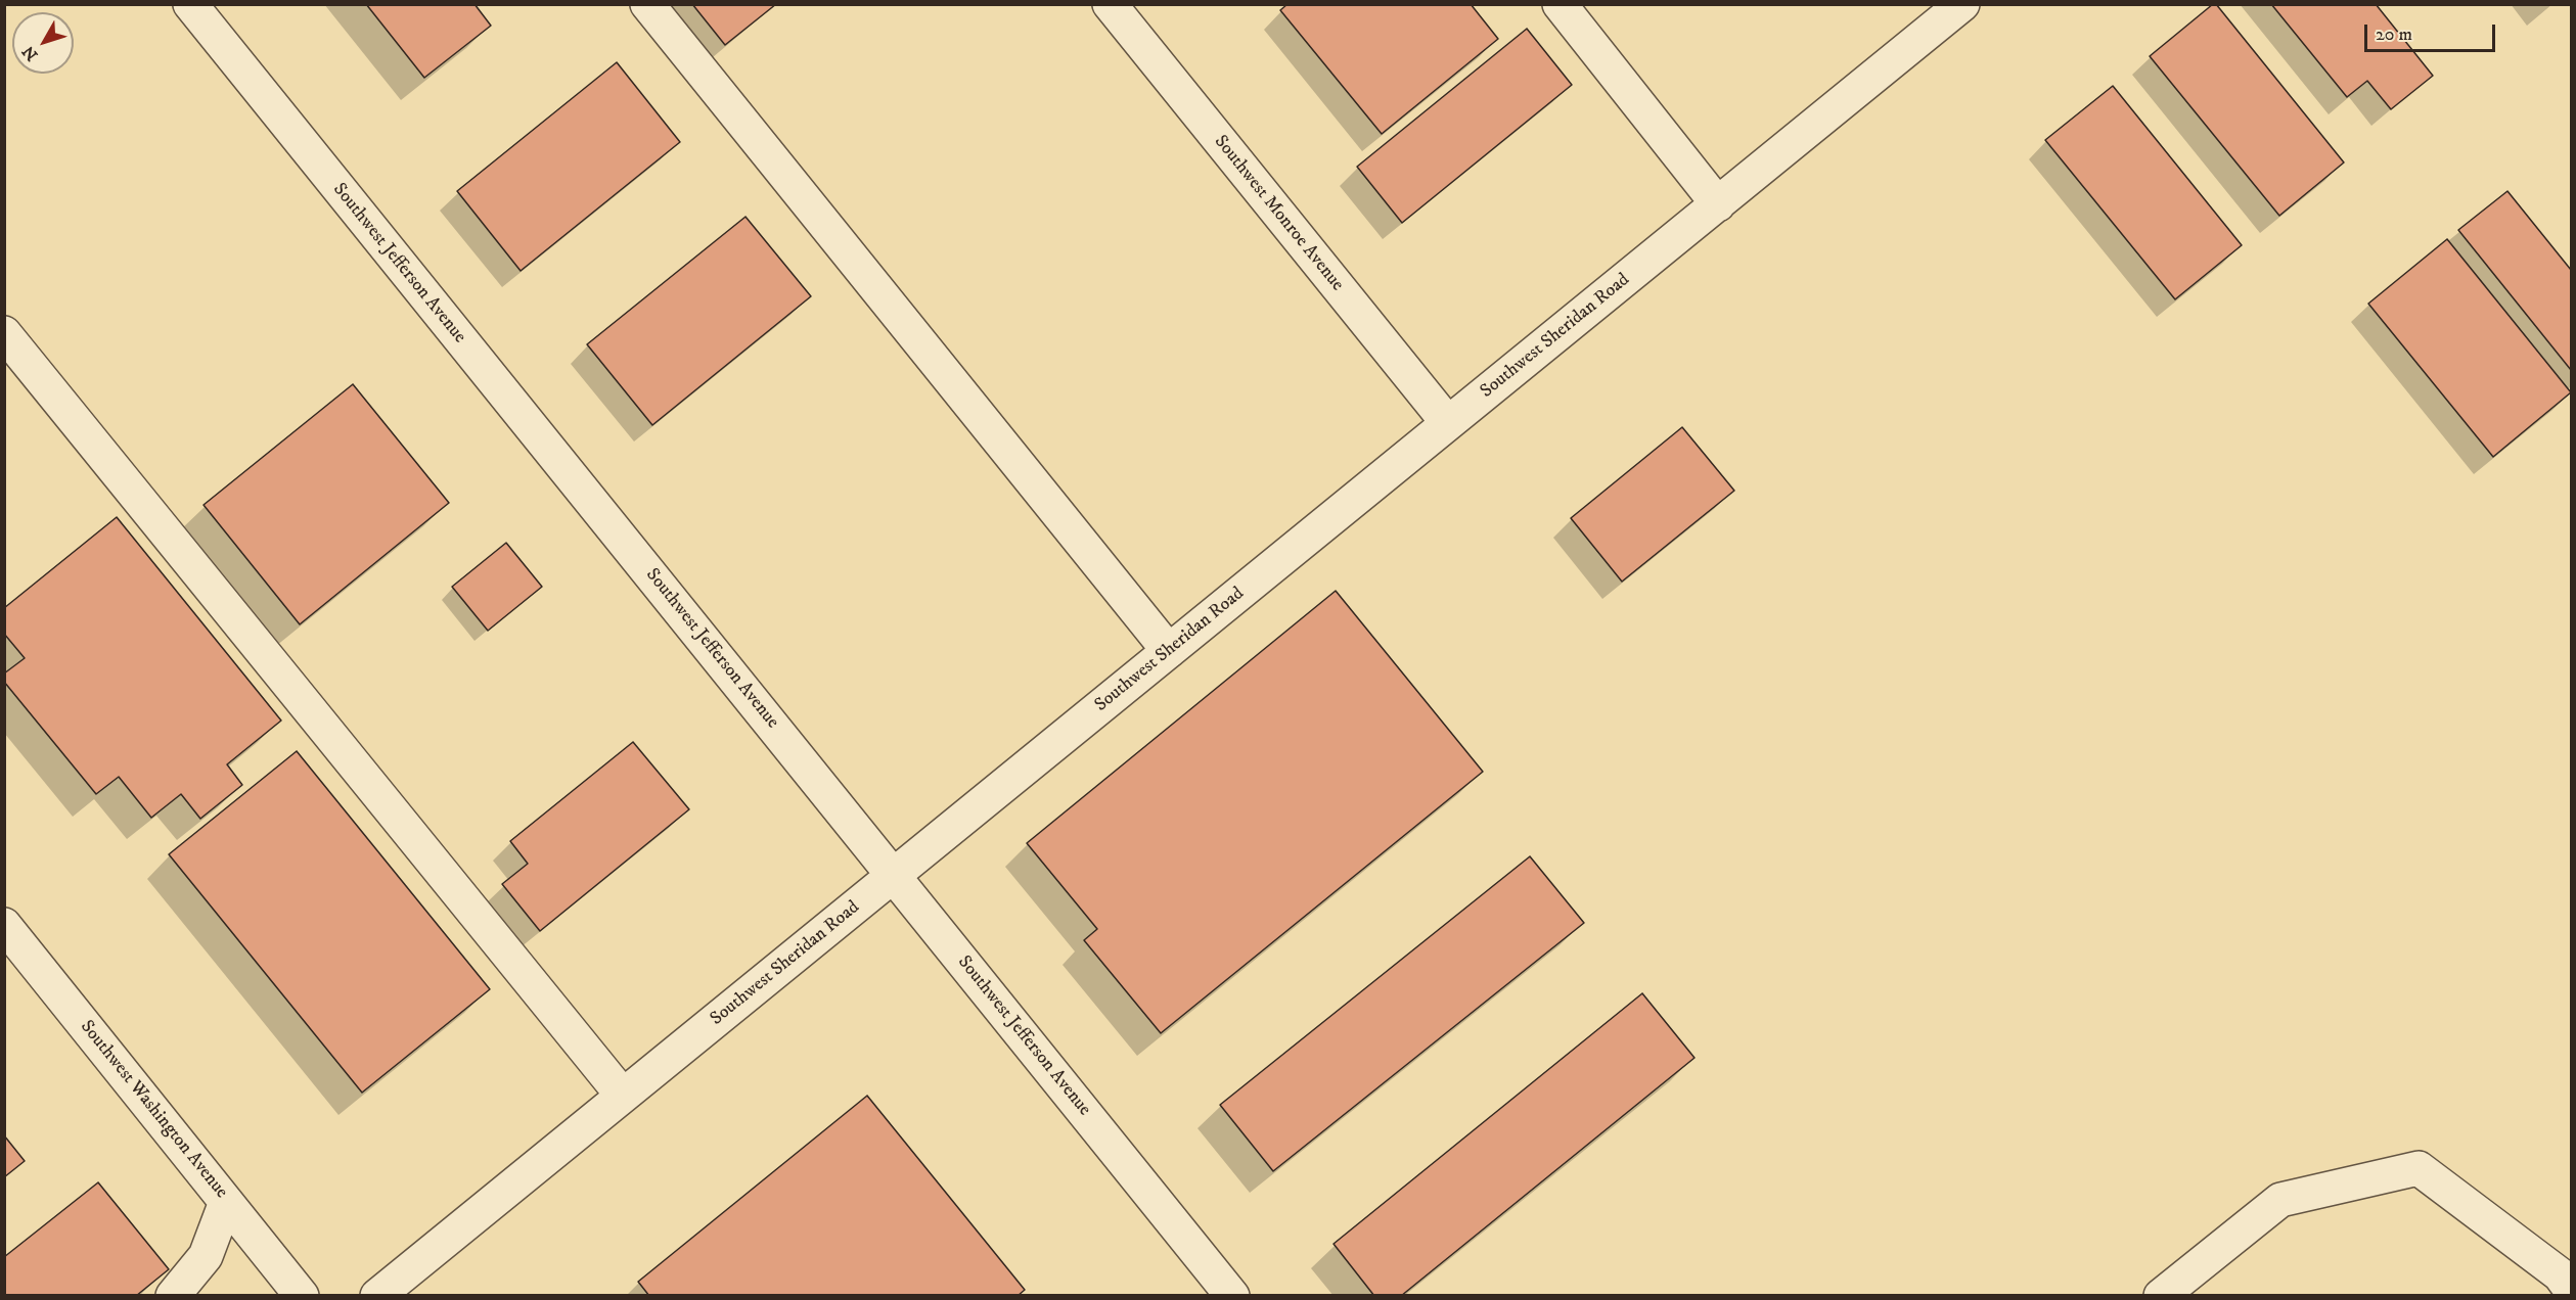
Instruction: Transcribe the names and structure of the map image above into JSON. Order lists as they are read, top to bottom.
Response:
{
  "streets": {
    "street": [
      "Southwest Monroe Avenue",
      "Southwest Jefferson Avenue",
      "Southwest Sheridan Road",
      "Southwest Washington Avenue"
    ]
  },
  "crossings": [
    ["Southwest Monroe Avenue", "Southwest Sheridan Road"],
    ["Southwest Jefferson Avenue", "Southwest Sheridan Road"]
  ],
  "scale_bar": "20 m",
  "north": "bottom left"
}
